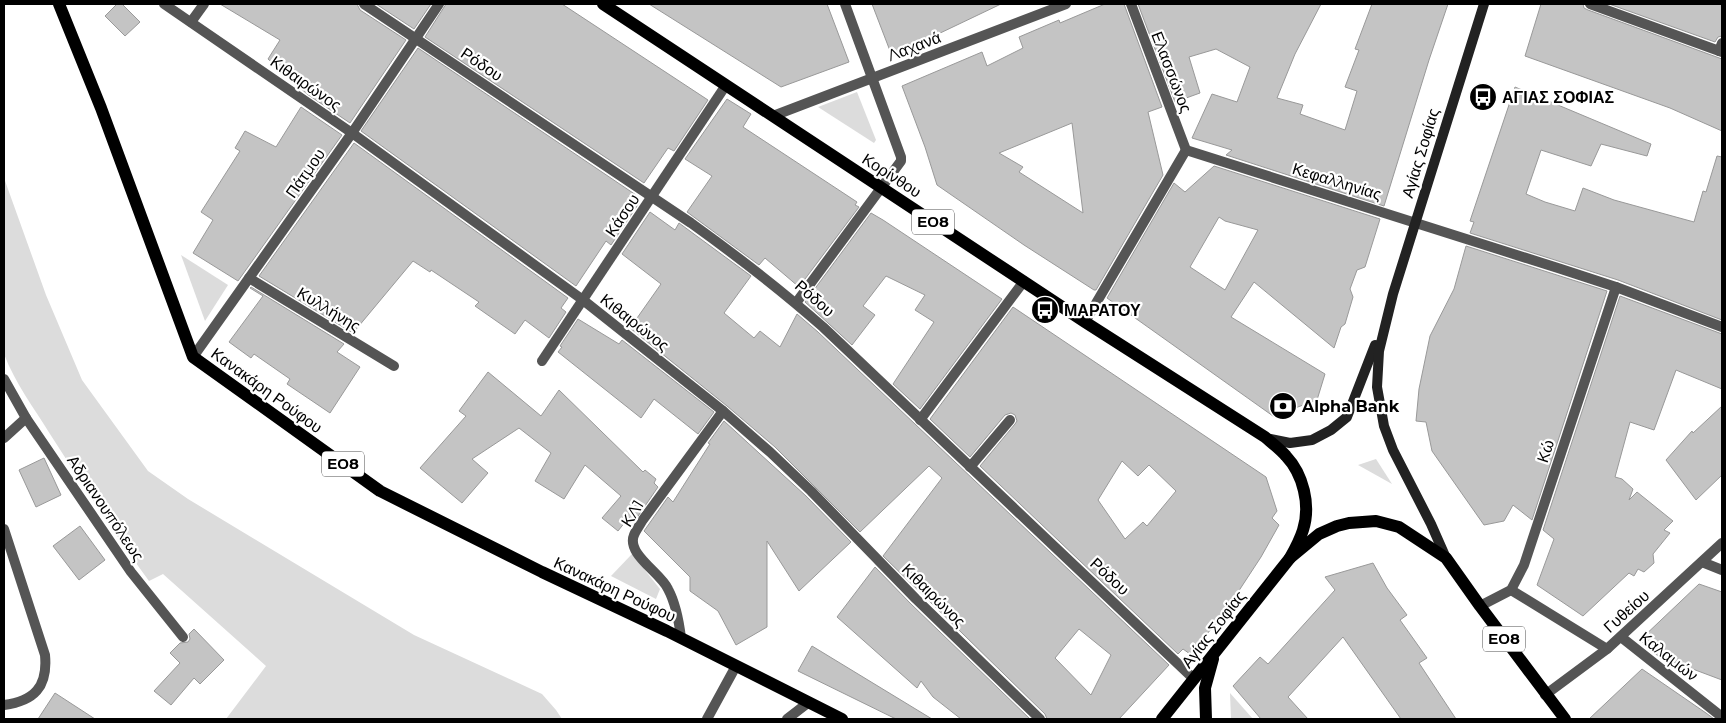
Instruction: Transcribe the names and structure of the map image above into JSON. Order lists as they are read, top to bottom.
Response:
{
  "streets": {
    "main road": [
      "Αγίας Σοφίας",
      "Κορίνθου",
      "ΕΟ8",
      "Κανακάρη Ρούφου"
    ],
    "street": [
      "Λαχανά",
      "Ρόδου",
      "Ελασσώνος",
      "Κιθαιρώνος",
      "Πάτμου",
      "Κεφαλληνίας",
      "Κάσου",
      "Κυλλήνης",
      "Κώ",
      "Αδριανουπόλεως",
      "ΚΛ1",
      "Γυθείου",
      "Καλαμών"
    ]
  },
  "crossings": [
    ["Λαχανά", "Κορίνθου"],
    ["Ρόδου", "Αγίας Σοφίας"],
    ["Ρόδου", "Πάτμου"],
    ["Ρόδου", "Κάσου"],
    ["Ελασσώνος", "Κεφαλληνίας"],
    ["Κιθαιρώνος", "Πάτμου"],
    ["Κιθαιρώνος", "Κάσου"],
    ["Κιθαιρώνος", "ΚΛ1"],
    ["Αγίας Σοφίας", "Κεφαλληνίας"],
    ["Αγίας Σοφίας", "ΕΟ8"],
    ["Πάτμου", "Κυλλήνης"],
    ["Πάτμου", "Κανακάρη Ρούφου"],
    ["Κορίνθου", "Κάσου"],
    ["Κορίνθου", "ΕΟ8"],
    ["Κεφαλληνίας", "Κώ"],
    ["ΕΟ8", "Γυθείου"],
    ["Κανακάρη Ρούφου", "ΚΛ1"],
    ["Γυθείου", "Καλαμών"]
  ],
  "places": {
    "bus stop": ["ΑΓΙΑΣ ΣΟΦΙΑΣ", "ΜΑΡΑΤΟΥ"],
    "bank": ["Alpha Bank"]
  }
}
